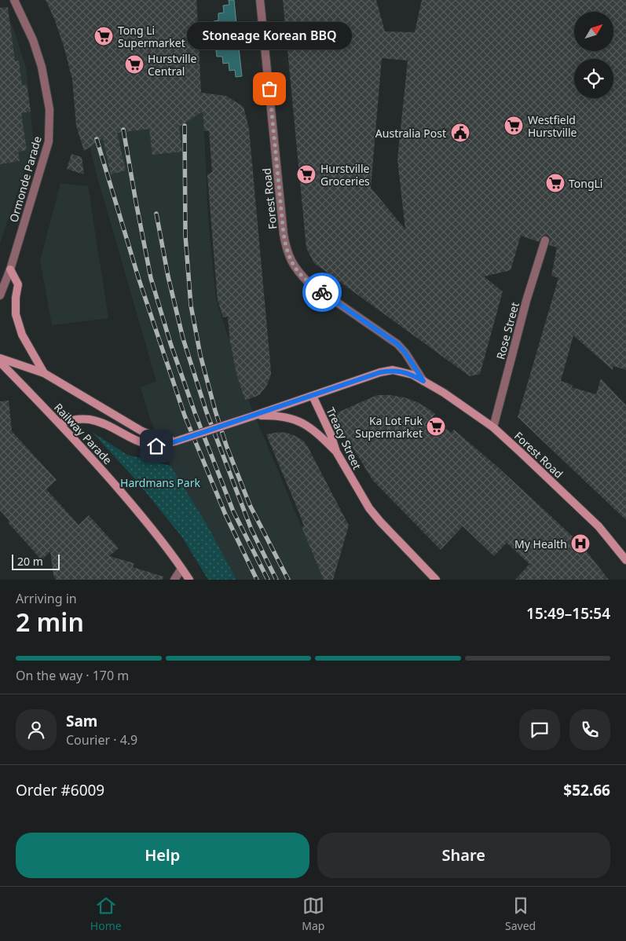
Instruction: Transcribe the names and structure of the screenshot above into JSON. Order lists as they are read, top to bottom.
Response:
{
  "streets": {
    "street": [
      "Ormonde Parade",
      "Forest Road",
      "Rose Street",
      "Railway Parade",
      "Treacy Street"
    ]
  },
  "crossings": [
    ["Forest Road", "Rose Street"],
    ["Forest Road", "Treacy Street"]
  ],
  "parks": ["Hardmans Park"],
  "places": {
    "supermarket": [
      "Tong Li Supermarket",
      "Hurstville Central",
      "Westfield Hurstville",
      "Hurstville Groceries",
      "TongLi",
      "Ka Lot Fuk Supermarket"
    ],
    "other": ["Stoneage Korean BBQ"],
    "public building": ["Australia Post"],
    "hospital": ["My Health"]
  },
  "scale_bar": "20 m",
  "north": "top right",
  "page": {
    "bubble": "Stoneage Korean BBQ",
    "scale": "20 m",
    "heading": ["2 min", "Arriving in", "15:49–15:54"],
    "panel": [
      "Sam",
      "Courier · 4.9",
      "Order #6009",
      "$52.66"
    ],
    "bar": "On the way · 170 m",
    "buttons": ["Help", "Share"],
    "tabs": ["Home", "Map", "Saved"]
  }
}
